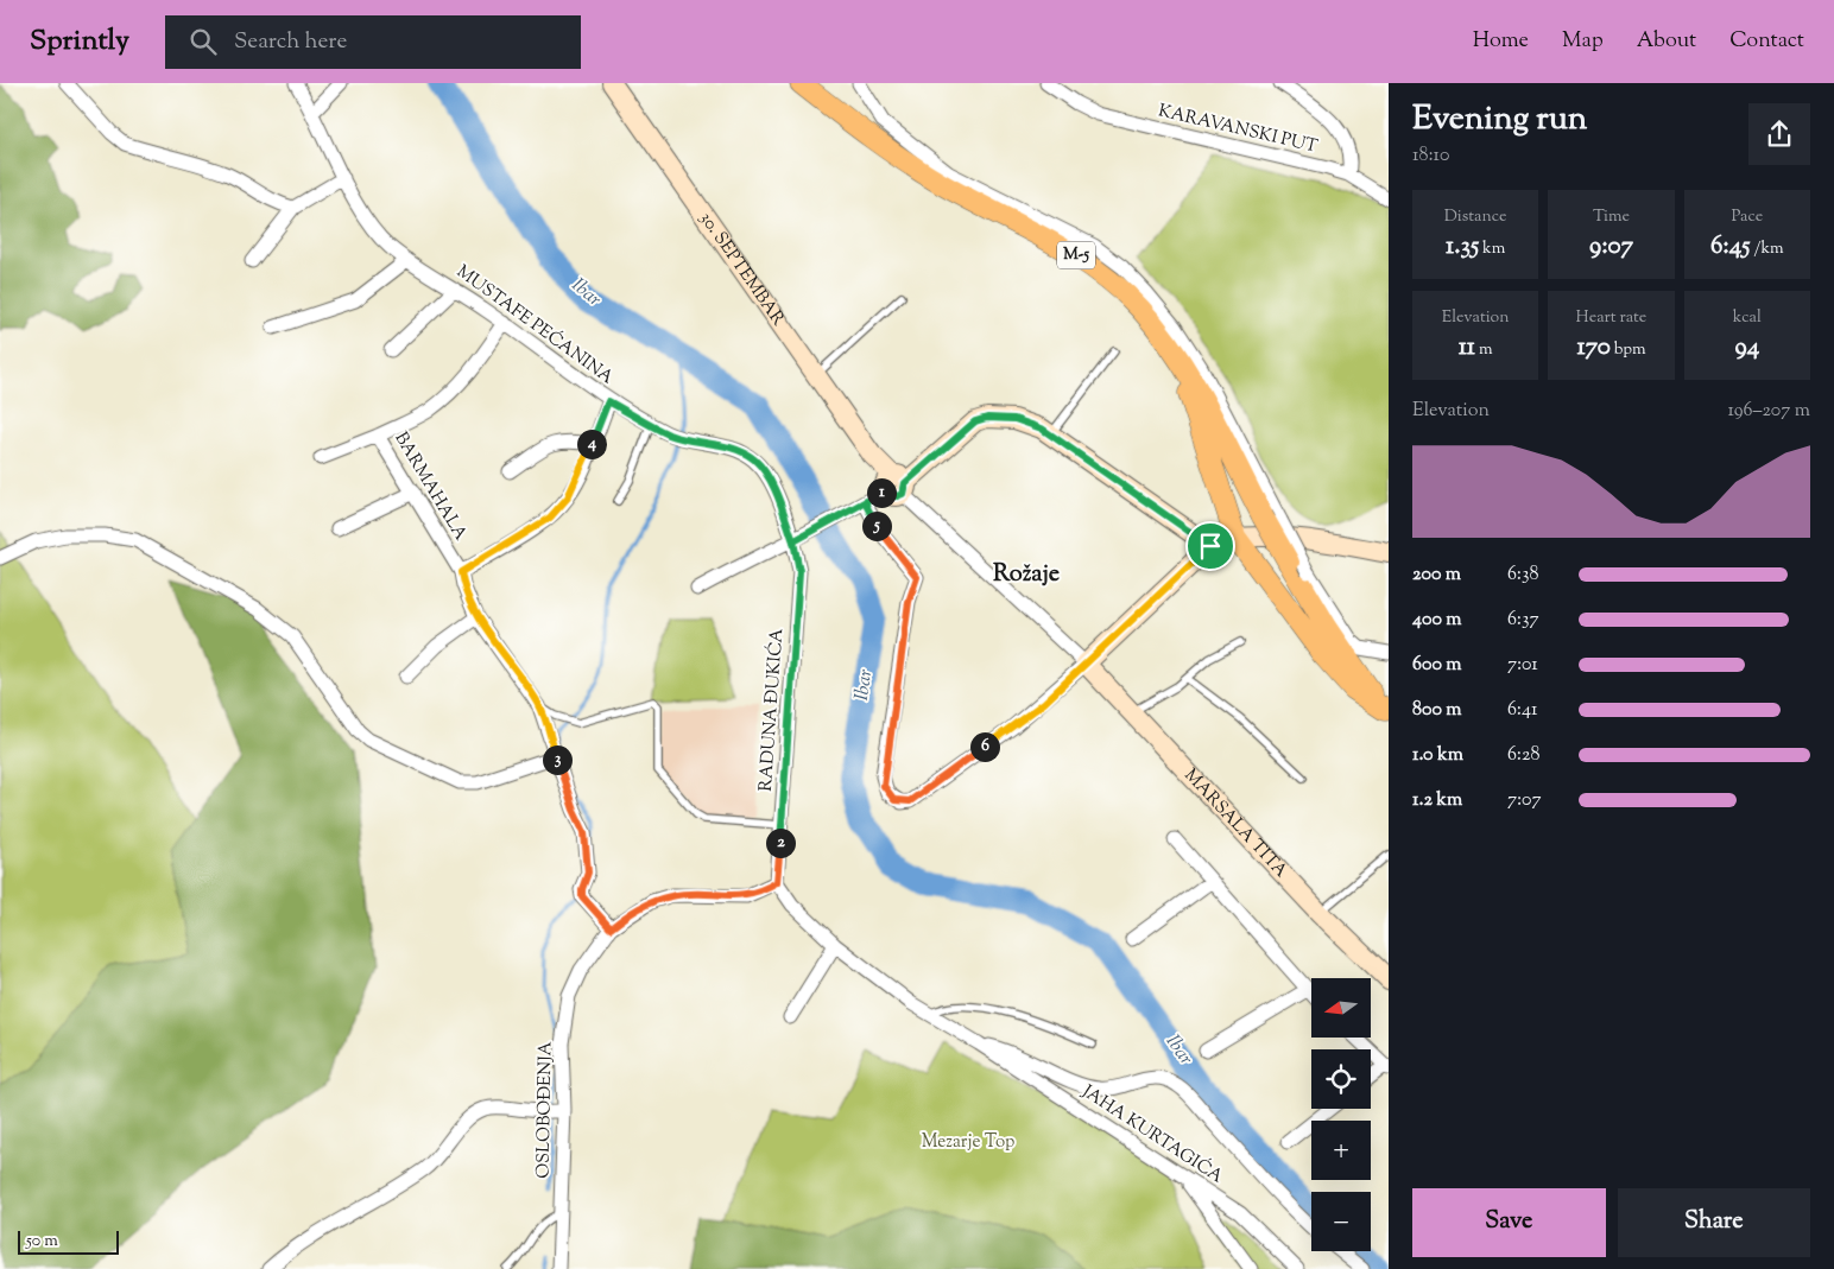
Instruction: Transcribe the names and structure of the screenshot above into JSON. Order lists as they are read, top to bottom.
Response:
{
  "streets": {
    "main road": ["M-5"],
    "street": [
      "KARAVANSKI PUT",
      "30. SEPTEMBAR",
      "MUSTAFE PEĆANINA",
      "BARMAHALA",
      "RADUNA ÐUKIĆA",
      "MARSALA TITA",
      "OSLOBOĐENJA",
      "JAHA KURTAGIĆA"
    ]
  },
  "crossings": [
    ["MUSTAFE PEĆANINA", "RADUNA ÐUKIĆA"],
    ["BARMAHALA", "OSLOBOĐENJA"],
    ["RADUNA ÐUKIĆA", "OSLOBOĐENJA"],
    ["RADUNA ÐUKIĆA", "JAHA KURTAGIĆA"],
    ["OSLOBOĐENJA", "JAHA KURTAGIĆA"]
  ],
  "districts": ["Rožaje"],
  "water": ["Ibar"],
  "parks": ["Mezarje Top"],
  "scale_bar": "50 m",
  "north": "left",
  "page": {
    "header": "Sprintly",
    "search": "Search here",
    "nav": [
      "Home",
      "Map",
      "About",
      "Contact"
    ],
    "heading": ["Evening run", "18:10"],
    "stats": [
      ["Distance", "1.35 km"],
      ["Time", "9:07"],
      ["Pace", "6:45 /km"],
      ["Elevation", "11 m"],
      ["Heart rate", "170 bpm"],
      ["kcal", "94"]
    ],
    "chart": ["Elevation", "196–207 m"],
    "pins": [
      "4",
      "1",
      "5",
      "6",
      "3",
      "2"
    ],
    "list": [
      {
        "name": "200 m",
        "note": "6:38"
      },
      {
        "name": "400 m",
        "note": "6:37"
      },
      {
        "name": "600 m",
        "note": "7:01"
      },
      {
        "name": "800 m",
        "note": "6:41"
      },
      {
        "name": "1.0 km",
        "note": "6:28"
      },
      {
        "name": "1.2 km",
        "note": "7:07"
      }
    ],
    "map_buttons": ["+", "−"],
    "buttons": ["Save", "Share"],
    "scale": "50 m"
  }
}
